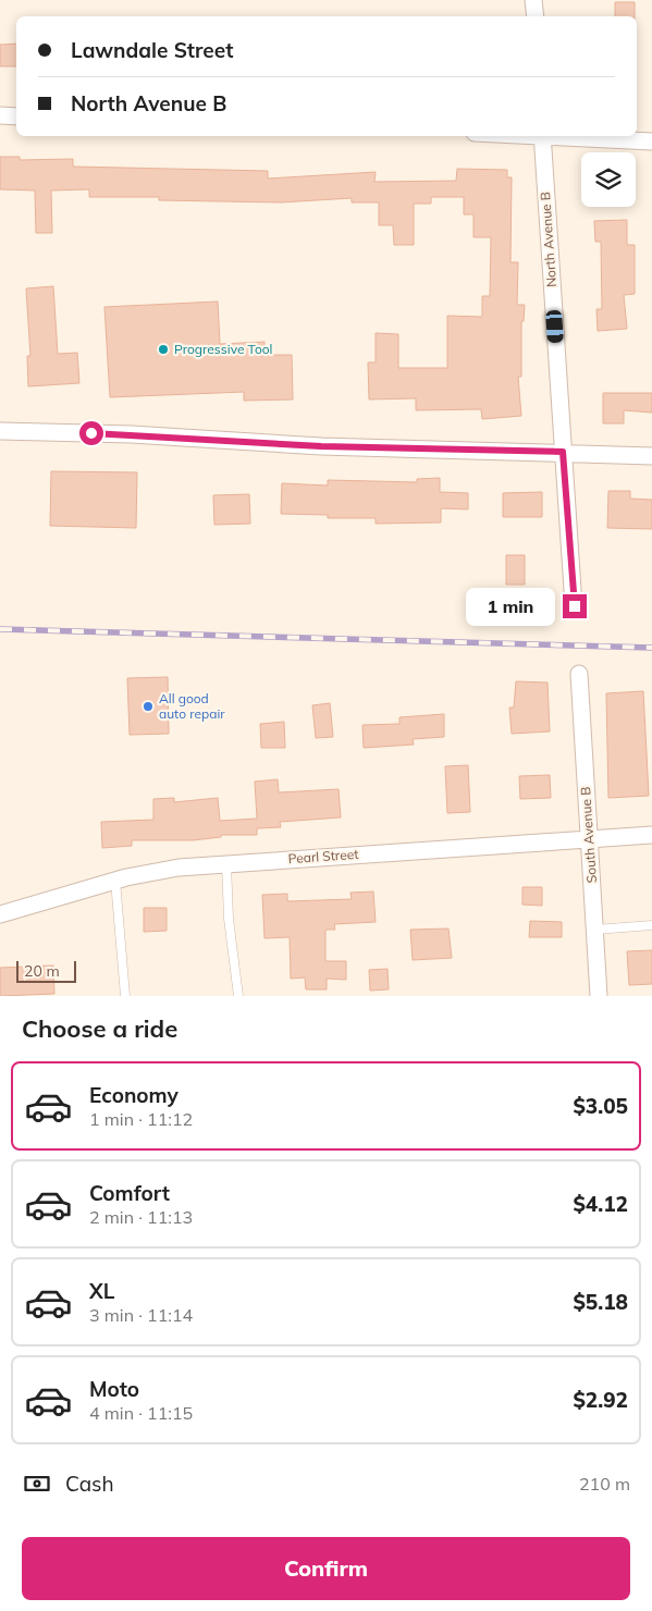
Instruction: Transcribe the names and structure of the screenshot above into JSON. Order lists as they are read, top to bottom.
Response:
{
  "streets": {
    "street": ["North Avenue B", "South Avenue B", "Pearl Street"]
  },
  "crossings": [
    ["South Avenue B", "Pearl Street"]
  ],
  "places": ["Progressive Tool", "All good auto repair"],
  "scale_bar": "20 m",
  "page": {
    "banner": ["Lawndale Street", "North Avenue B"],
    "bubble": "1 min",
    "scale": "20 m",
    "heading": "Choose a ride",
    "list": [
      {
        "name": "Economy",
        "note": "1 min · 11:12",
        "value": "$3.05"
      },
      {
        "name": "Comfort",
        "note": "2 min · 11:13",
        "value": "$4.12"
      },
      {
        "name": "XL",
        "note": "3 min · 11:14",
        "value": "$5.18"
      },
      {
        "name": "Moto",
        "note": "4 min · 11:15",
        "value": "$2.92"
      }
    ],
    "pay": ["Cash", "210 m"],
    "buttons": "Confirm"
  }
}
